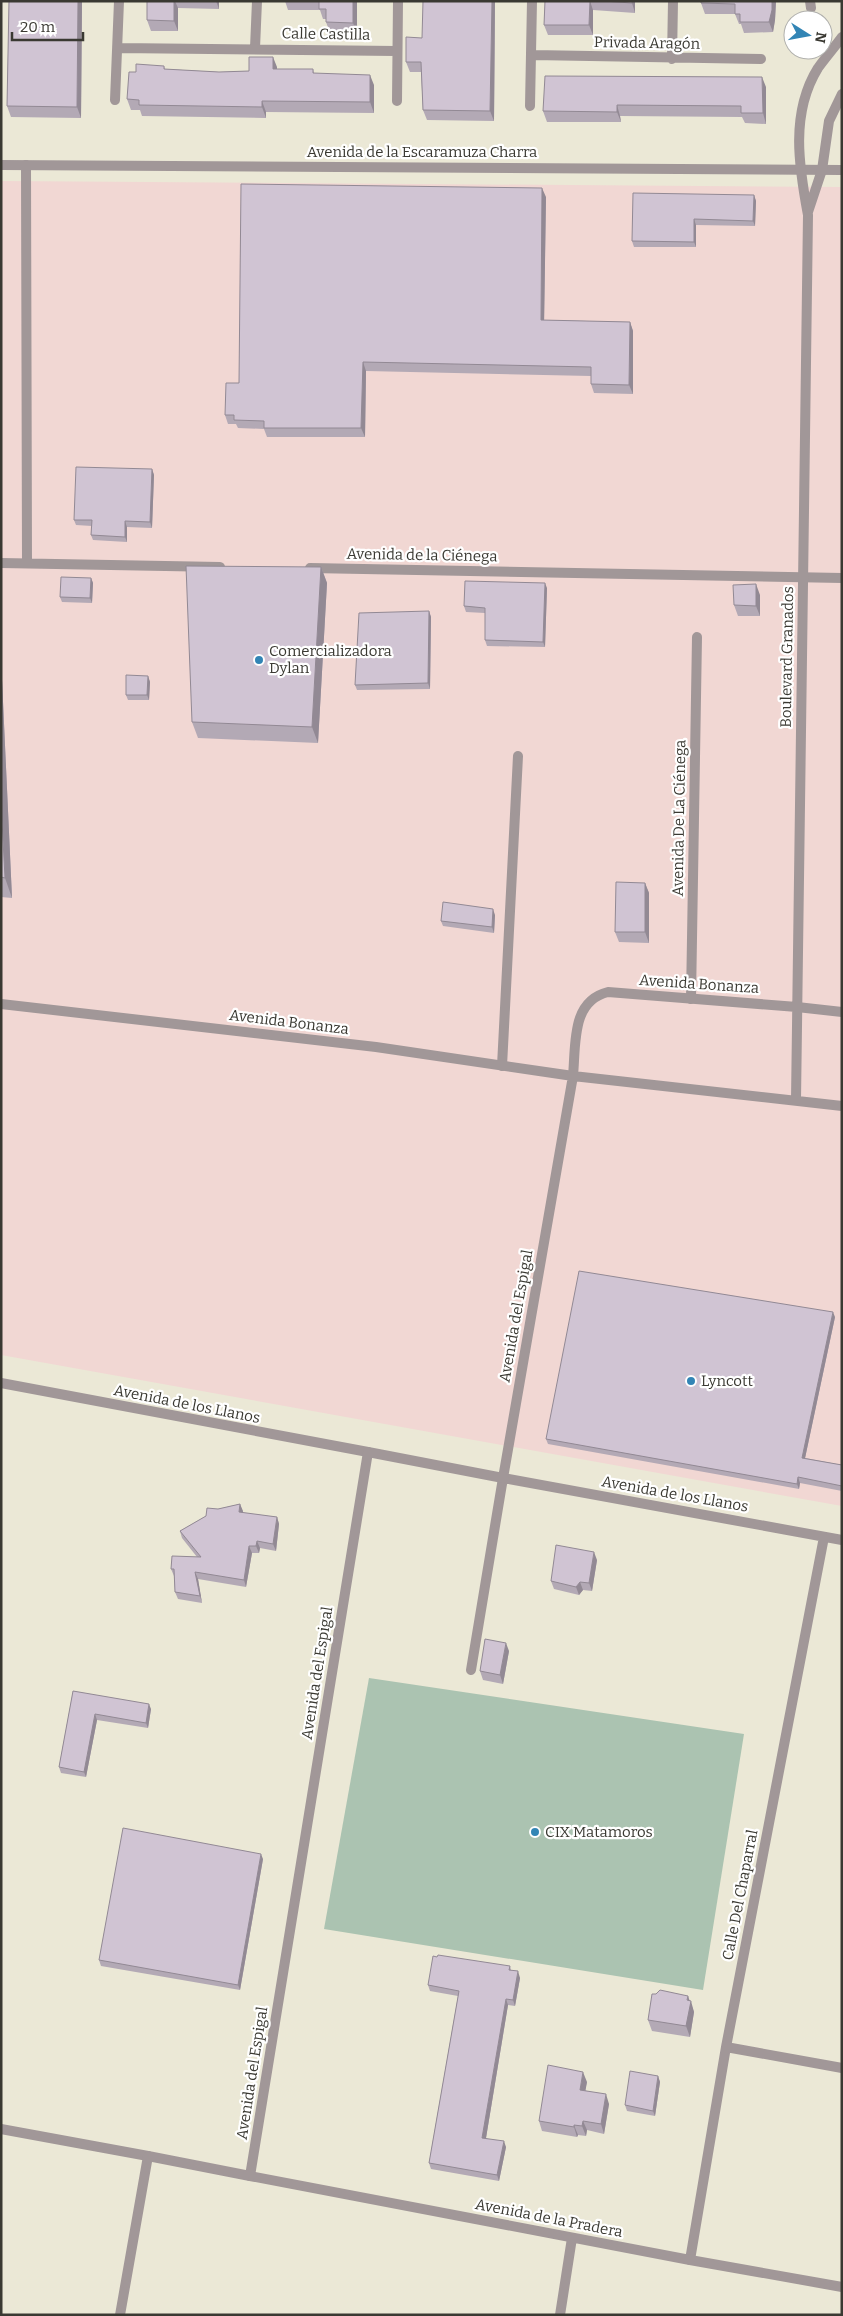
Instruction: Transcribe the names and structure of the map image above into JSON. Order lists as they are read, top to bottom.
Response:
{
  "streets": {
    "street": [
      "Calle Castilla",
      "Privada Aragón",
      "Avenida de la Escaramuza Charra",
      "Avenida de la Ciénega",
      "Boulevard Granados",
      "Avenida De La Ciénega",
      "Avenida Bonanza",
      "Avenida del Espigal",
      "Avenida de los Llanos",
      "Calle Del Chaparral",
      "Avenida de la Pradera"
    ]
  },
  "crossings": [
    ["Avenida de la Escaramuza Charra", "Boulevard Granados"],
    ["Avenida de la Ciénega", "Boulevard Granados"],
    ["Boulevard Granados", "Avenida Bonanza"],
    ["Avenida De La Ciénega", "Avenida Bonanza"],
    ["Avenida Bonanza", "Avenida del Espigal"],
    ["Avenida del Espigal", "Avenida de los Llanos"],
    ["Avenida del Espigal", "Avenida de la Pradera"],
    ["Avenida de los Llanos", "Calle Del Chaparral"],
    ["Calle Del Chaparral", "Avenida de la Pradera"]
  ],
  "places": ["Comercializadora Dylan", "Lyncott", "CIX Matamoros"],
  "scale_bar": "20 m",
  "north": "right"
}
